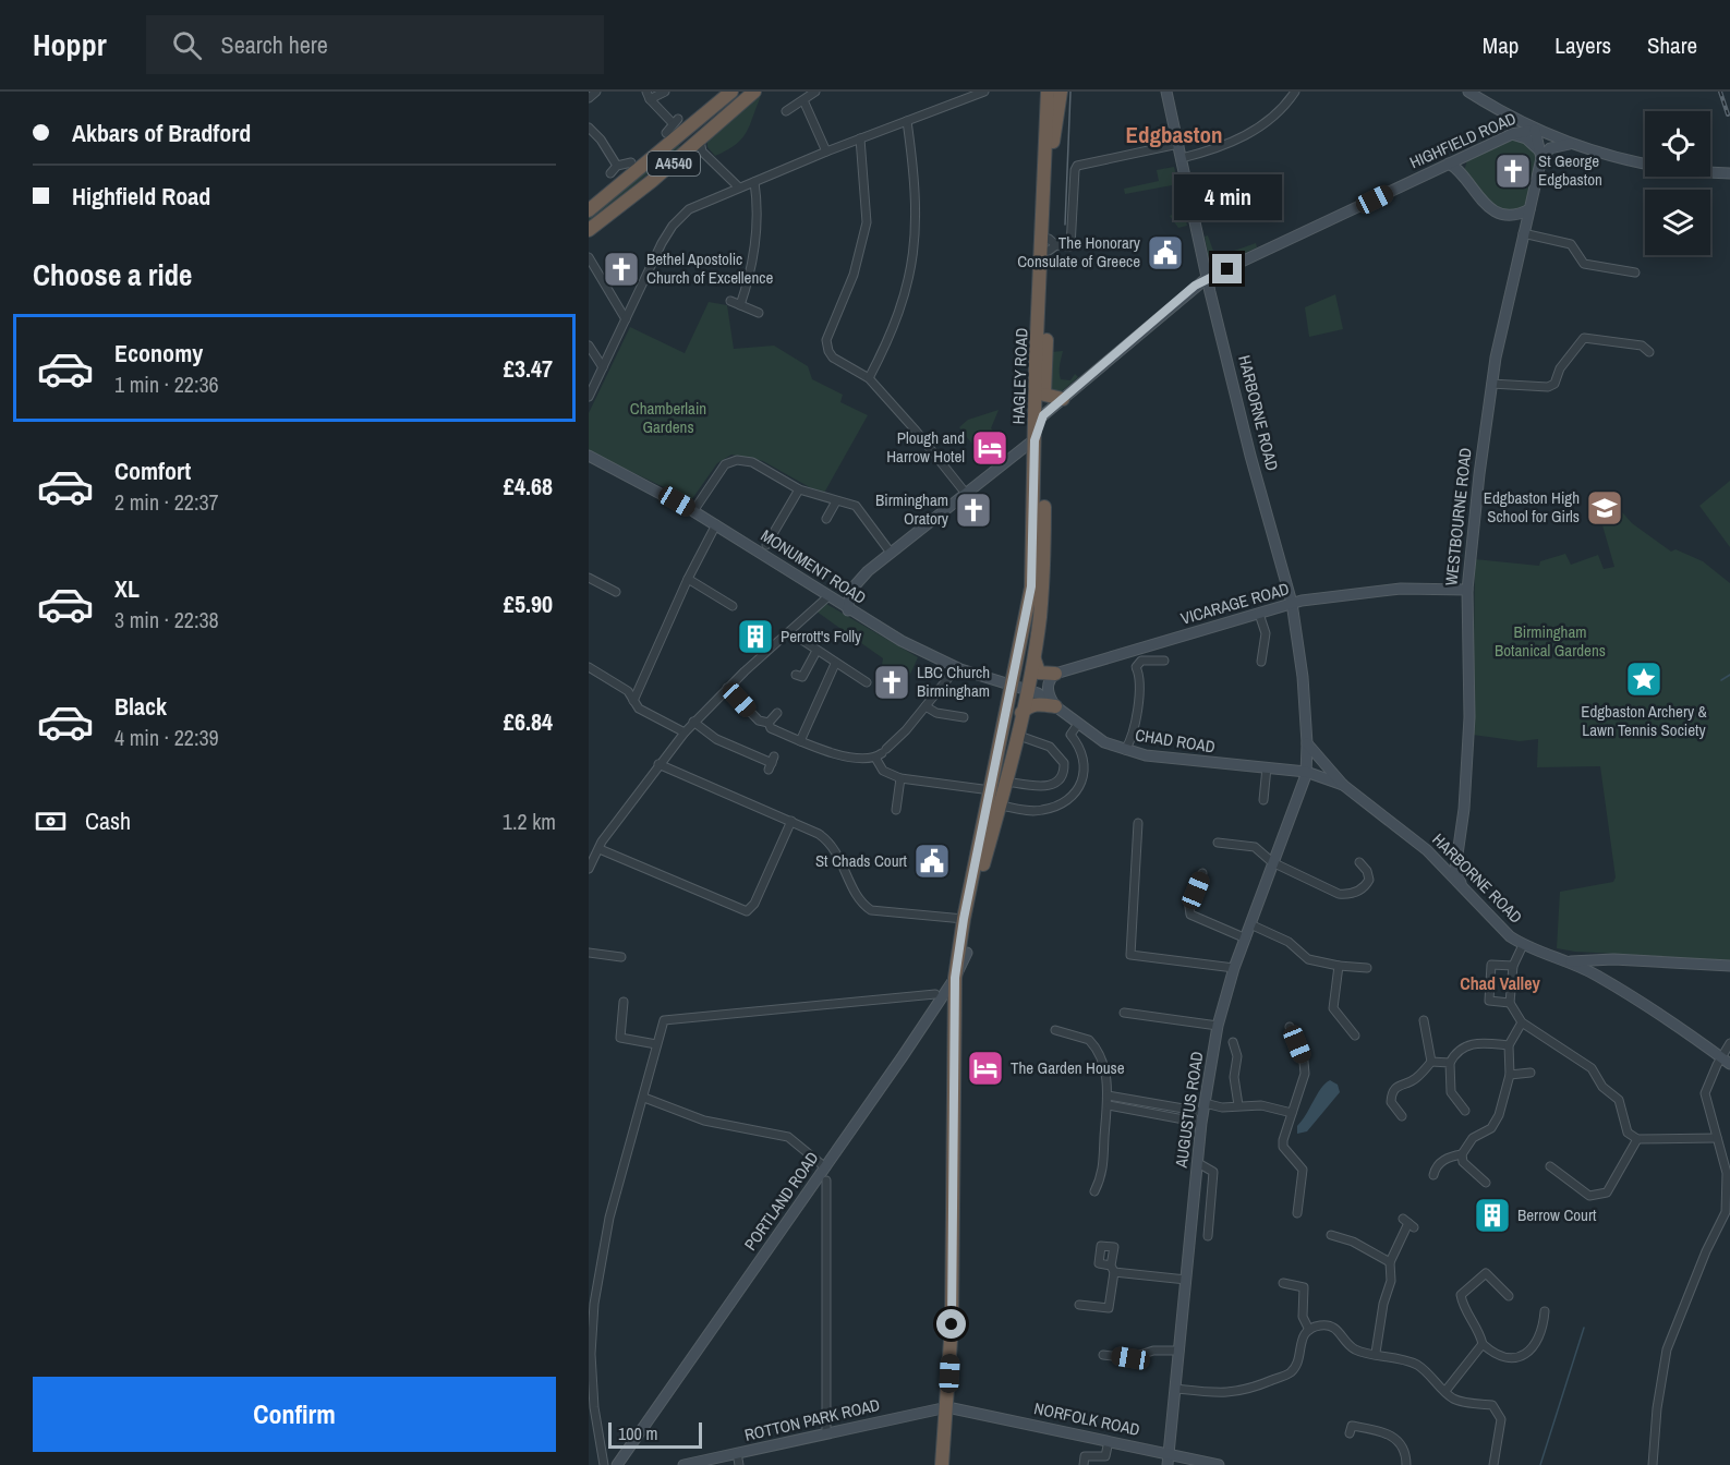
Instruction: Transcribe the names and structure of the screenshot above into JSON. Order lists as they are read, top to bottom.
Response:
{
  "streets": {
    "highway": ["A4540", "HAGLEY ROAD"],
    "main road": [
      "HIGHFIELD ROAD",
      "HARBORNE ROAD",
      "WESTBOURNE ROAD",
      "MONUMENT ROAD",
      "VICARAGE ROAD",
      "CHAD ROAD",
      "AUGUSTUS ROAD",
      "PORTLAND ROAD",
      "NORFOLK ROAD",
      "ROTTON PARK ROAD"
    ]
  },
  "crossings": [
    ["HIGHFIELD ROAD", "HAGLEY ROAD"],
    ["HIGHFIELD ROAD", "HARBORNE ROAD"],
    ["HIGHFIELD ROAD", "WESTBOURNE ROAD"],
    ["HAGLEY ROAD", "MONUMENT ROAD"],
    ["HAGLEY ROAD", "CHAD ROAD"],
    ["HAGLEY ROAD", "PORTLAND ROAD"],
    ["HAGLEY ROAD", "NORFOLK ROAD"],
    ["HAGLEY ROAD", "ROTTON PARK ROAD"],
    ["HARBORNE ROAD", "WESTBOURNE ROAD"],
    ["HARBORNE ROAD", "VICARAGE ROAD"],
    ["HARBORNE ROAD", "CHAD ROAD"],
    ["HARBORNE ROAD", "AUGUSTUS ROAD"],
    ["WESTBOURNE ROAD", "VICARAGE ROAD"],
    ["MONUMENT ROAD", "CHAD ROAD"],
    ["CHAD ROAD", "AUGUSTUS ROAD"],
    ["AUGUSTUS ROAD", "NORFOLK ROAD"],
    ["NORFOLK ROAD", "ROTTON PARK ROAD"]
  ],
  "districts": ["Edgbaston", "Chad Valley"],
  "parks": ["Chamberlain Gardens", "Birmingham Botanical Gardens"],
  "places": {
    "church": [
      "St George Edgbaston",
      "Bethel Apostolic Church of Excellence",
      "Birmingham Oratory",
      "LBC Church Birmingham"
    ],
    "public building": ["The Honorary Consulate of Greece", "St Chads Court"],
    "hotel": ["Plough and Harrow Hotel", "The Garden House"],
    "school or university": ["Edgbaston High School for Girls"],
    "building": ["Perrott's Folly", "Berrow Court"],
    "place": ["Edgbaston Archery & Lawn Tennis Society"]
  },
  "scale_bar": "100 m",
  "page": {
    "header": "Hoppr",
    "search": "Search here",
    "nav": ["Map", "Layers", "Share"],
    "banner": ["Akbars of Bradford", "Highfield Road"],
    "bubble": "4 min",
    "heading": "Choose a ride",
    "list": [
      {
        "name": "Economy",
        "note": "1 min · 22:36",
        "value": "£3.47"
      },
      {
        "name": "Comfort",
        "note": "2 min · 22:37",
        "value": "£4.68"
      },
      {
        "name": "XL",
        "note": "3 min · 22:38",
        "value": "£5.90"
      },
      {
        "name": "Black",
        "note": "4 min · 22:39",
        "value": "£6.84"
      }
    ],
    "pay": ["Cash", "1.2 km"],
    "buttons": "Confirm",
    "scale": "100 m"
  }
}
